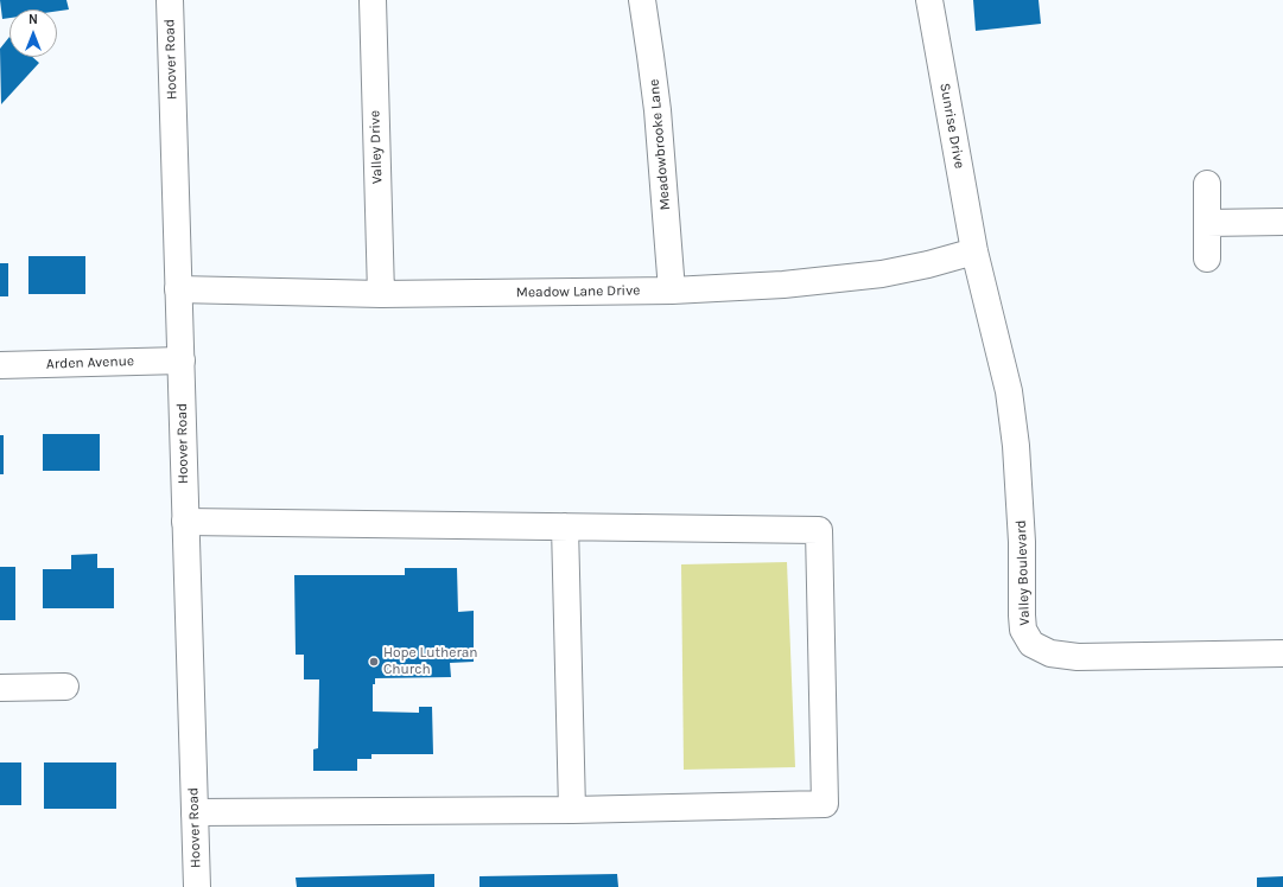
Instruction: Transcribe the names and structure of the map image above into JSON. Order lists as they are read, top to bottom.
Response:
{
  "streets": {
    "street": [
      "Hoover Road",
      "Sunrise Drive",
      "Meadowbrooke Lane",
      "Valley Drive",
      "Meadow Lane Drive",
      "Arden Avenue",
      "Valley Boulevard"
    ]
  },
  "crossings": [
    ["Hoover Road", "Meadow Lane Drive"],
    ["Hoover Road", "Arden Avenue"],
    ["Sunrise Drive", "Meadow Lane Drive"],
    ["Sunrise Drive", "Valley Boulevard"],
    ["Meadowbrooke Lane", "Meadow Lane Drive"],
    ["Valley Drive", "Meadow Lane Drive"],
    ["Meadow Lane Drive", "Valley Boulevard"]
  ],
  "places": ["Hope Lutheran Church"],
  "north": "top"
}
